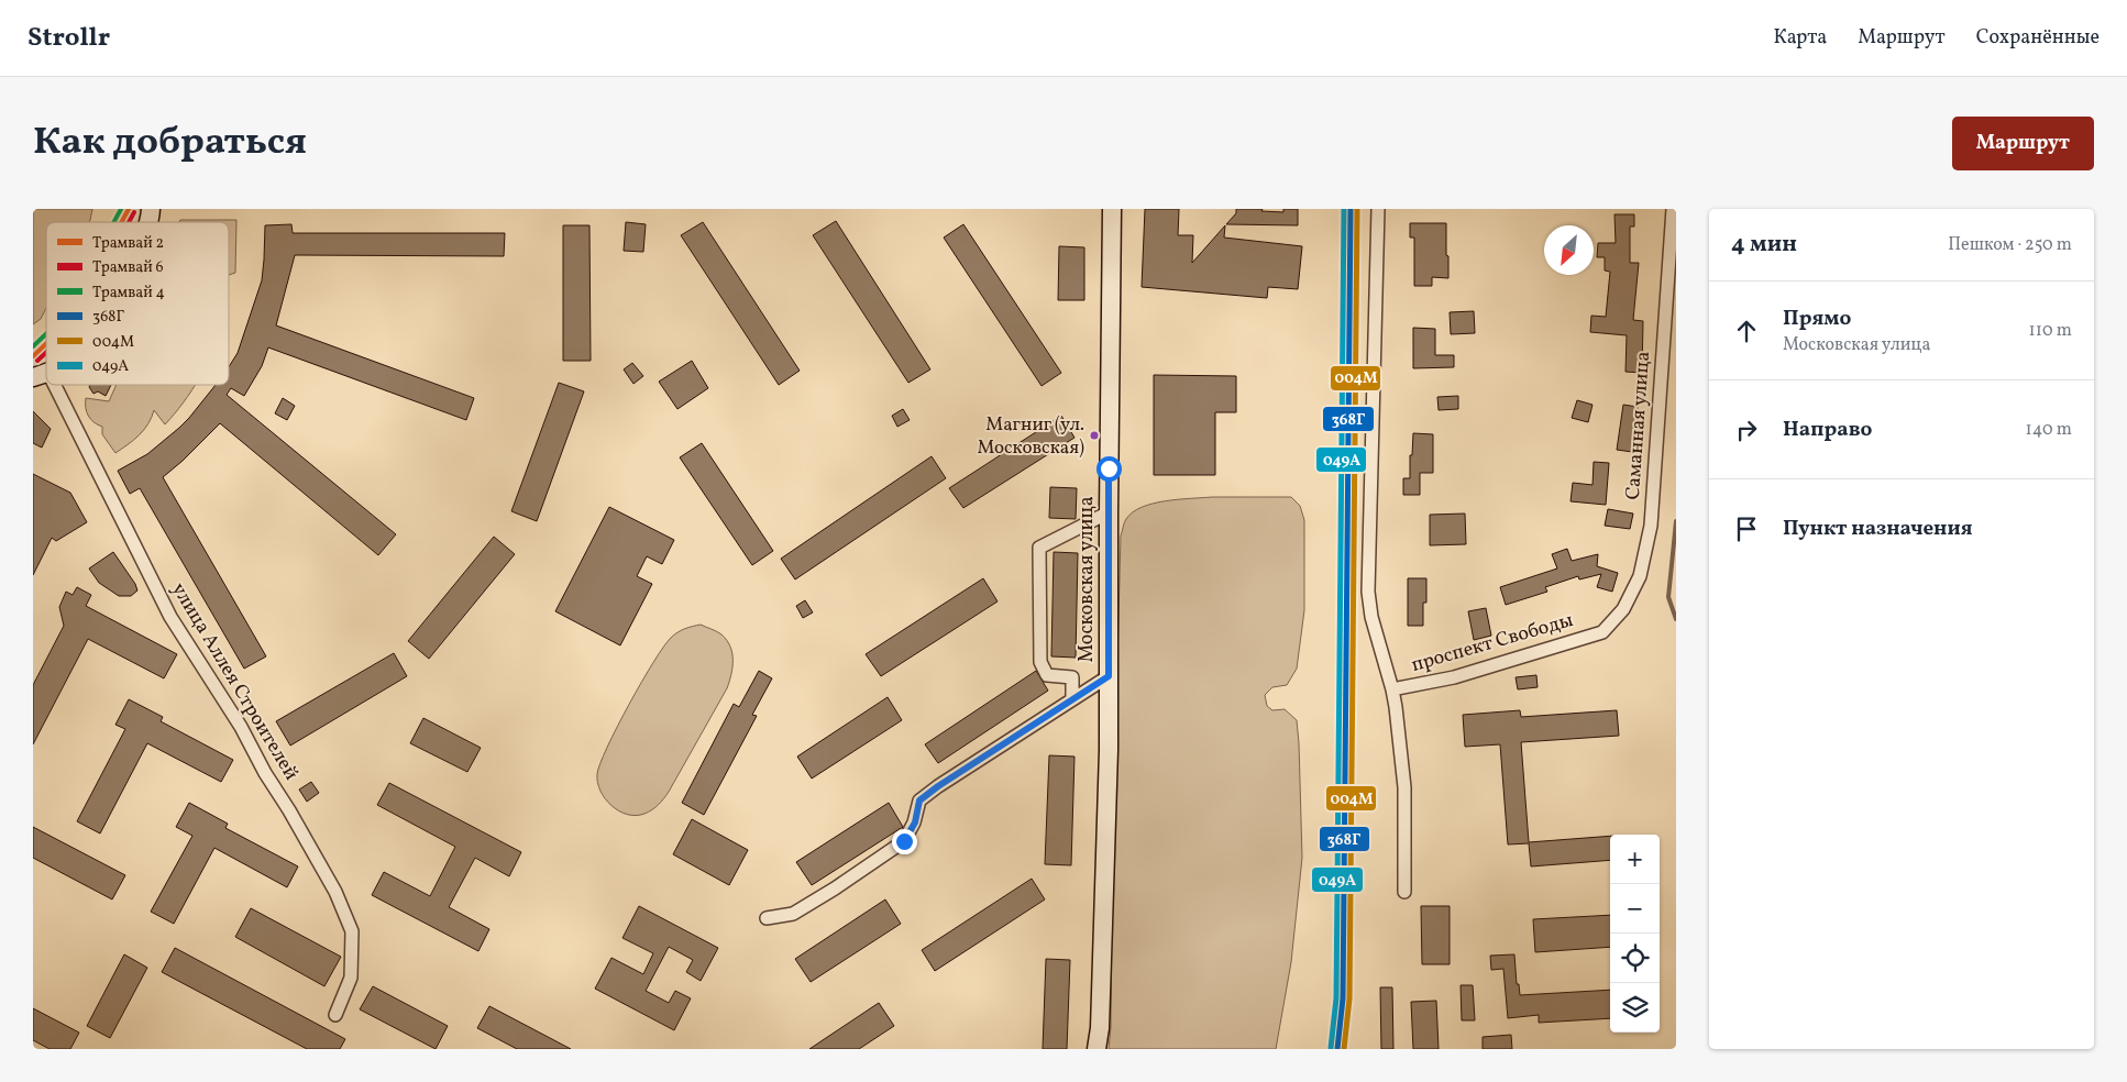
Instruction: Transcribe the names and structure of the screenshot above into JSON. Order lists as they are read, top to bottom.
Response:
{
  "streets": {
    "street": [
      "Саманная улица",
      "Московская улица",
      "проспект Свободы",
      "улица Аллея Строителей"
    ]
  },
  "crossings": [
    ["Саманная улица", "проспект Свободы"]
  ],
  "places": ["Магниг (ул. Московская)"],
  "lines": [
    "tram line 2",
    "tram line 4",
    "transit line 368Г",
    "transit line 004М",
    "transit line 049А",
    "tram line 6"
  ],
  "legend": [
    "Трамвай 2",
    "Трамвай 6",
    "Трамвай 4",
    "368Г",
    "004М",
    "049А"
  ],
  "north": "bottom left",
  "page": {
    "header": "Strollr",
    "nav": ["Карта", "Маршрут", "Сохранённые"],
    "title": "Как добраться",
    "buttons": "Маршрут",
    "heading": ["4 мин", "Пешком · 250 m"],
    "list": [
      ["Прямо", "Московская улица", "110 m"],
      ["Направо", "140 m"],
      "Пункт назначения"
    ],
    "map_buttons": ["+", "−"]
  }
}
